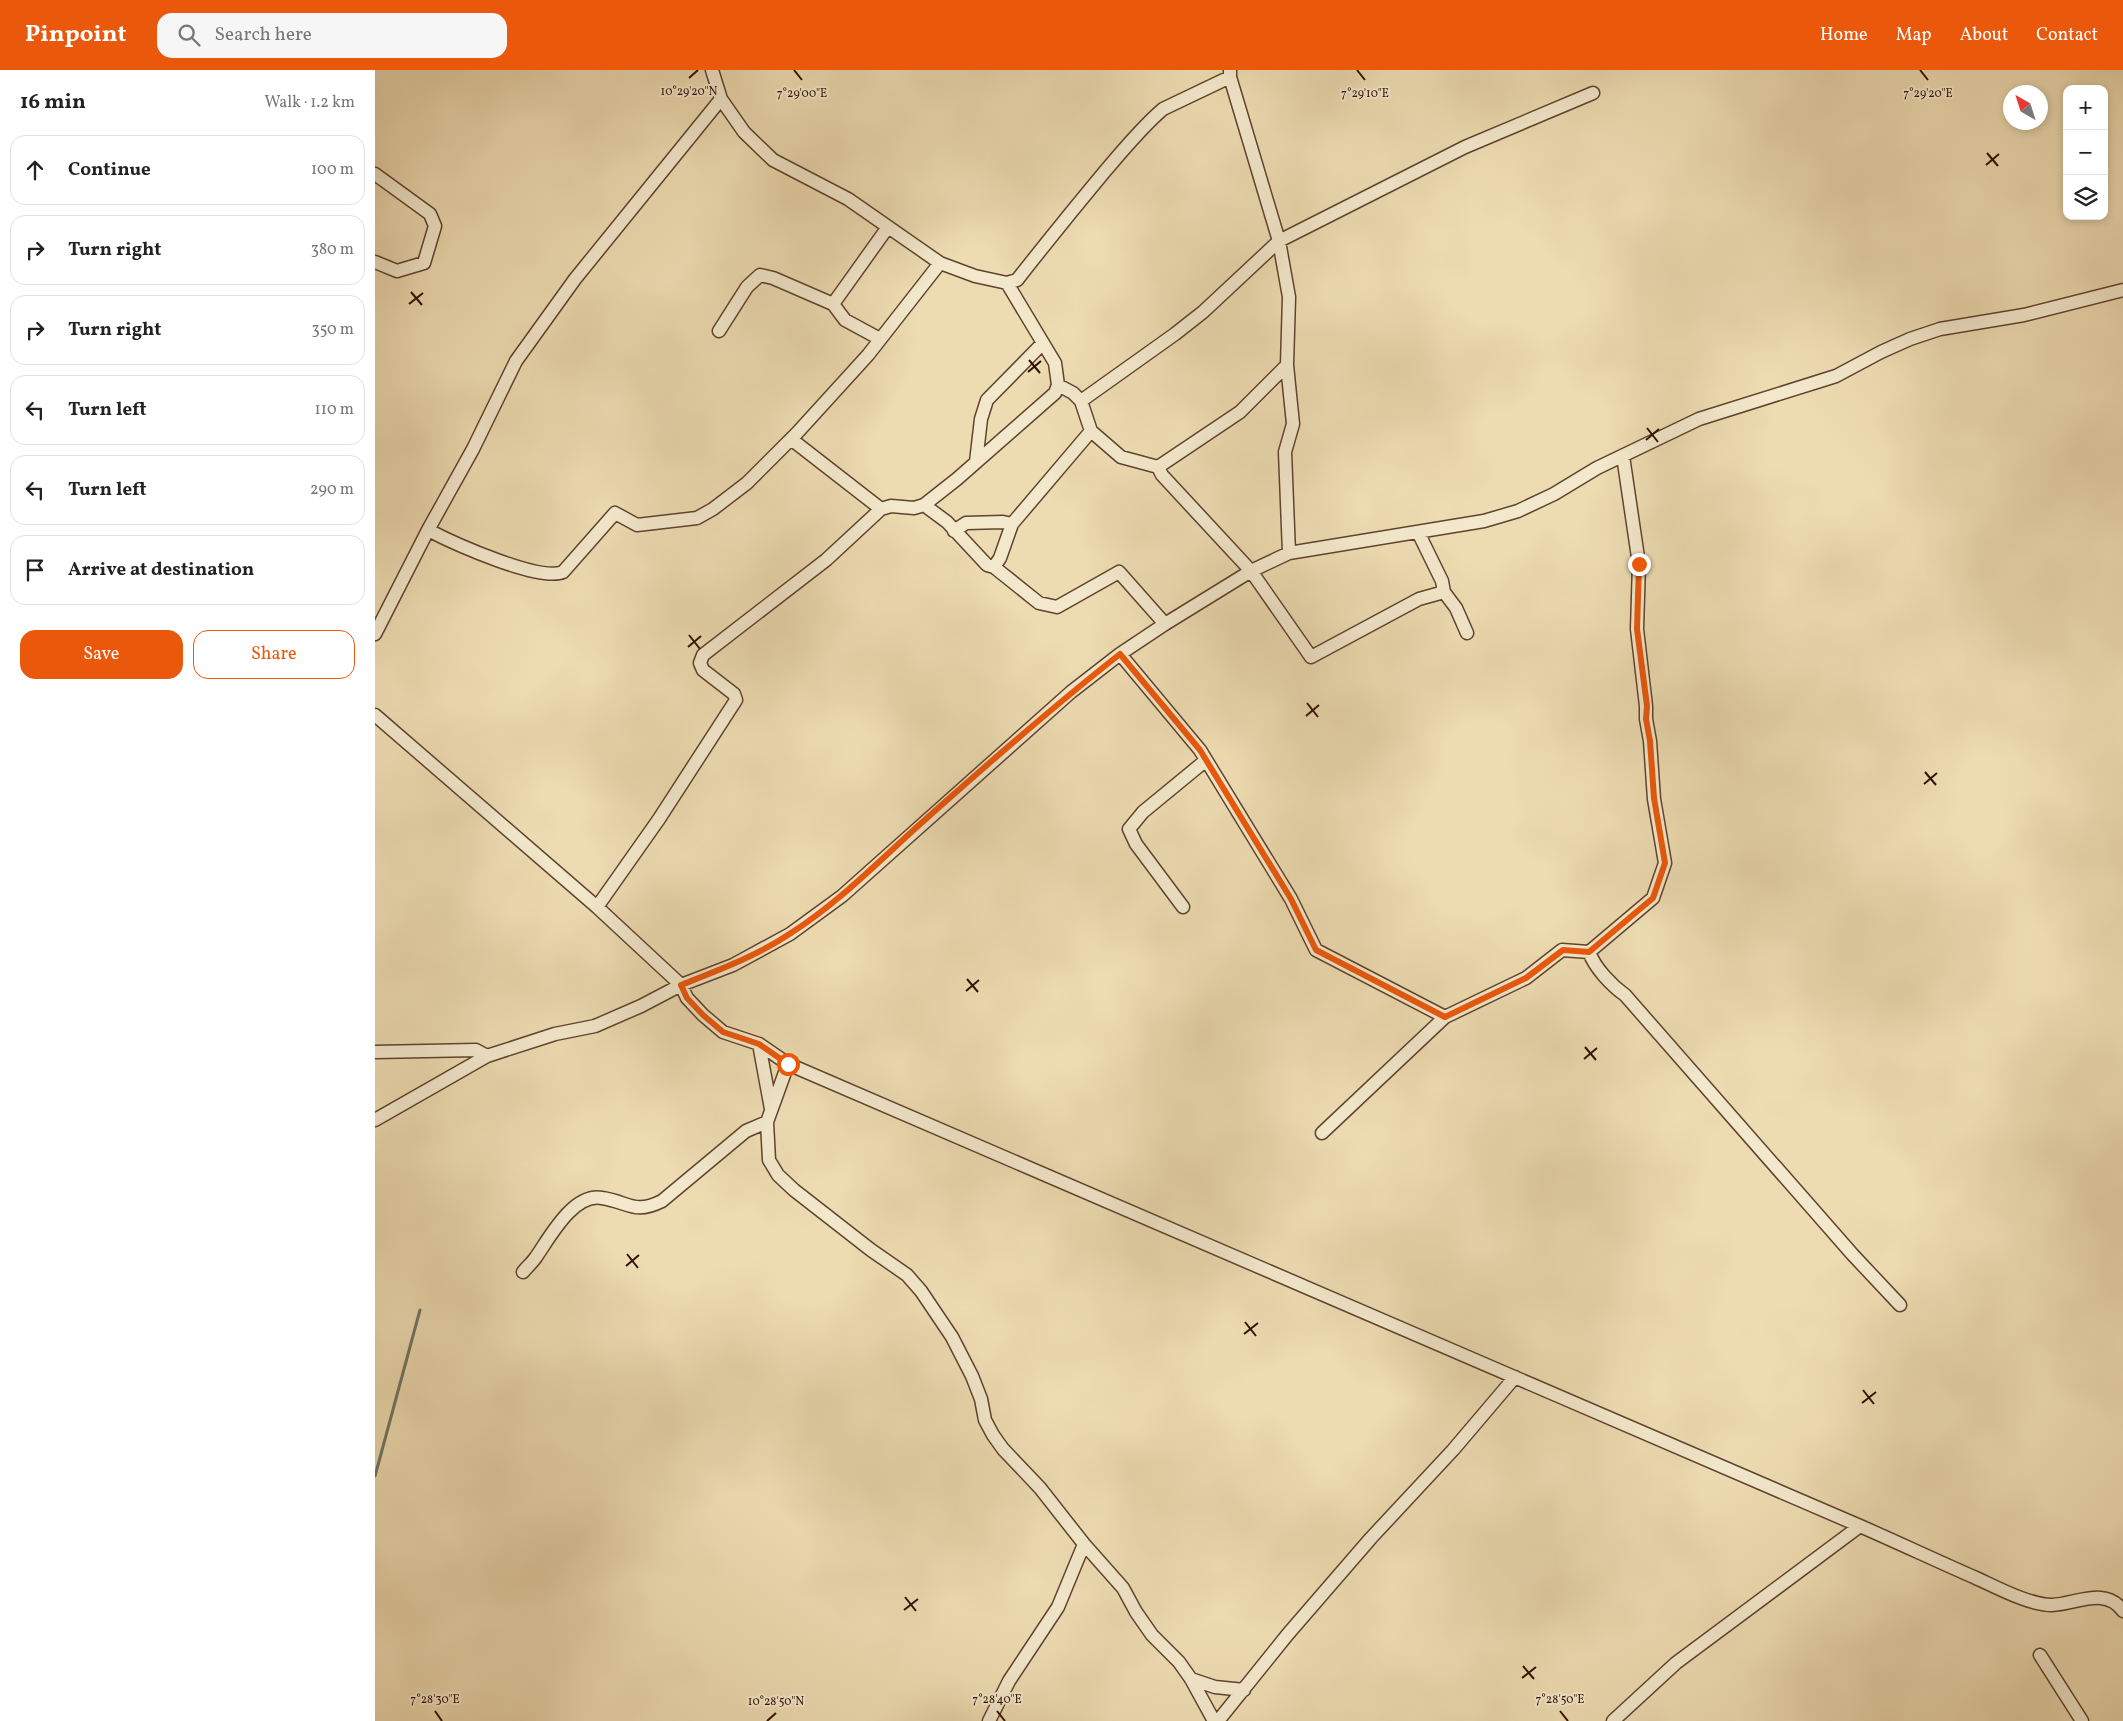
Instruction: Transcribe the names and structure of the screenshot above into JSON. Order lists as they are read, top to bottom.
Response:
{
  "north": "top left",
  "page": {
    "header": "Pinpoint",
    "search": "Search here",
    "nav": [
      "Home",
      "Map",
      "About",
      "Contact"
    ],
    "heading": ["16 min", "Walk · 1.2 km"],
    "map_buttons": ["+", "−"],
    "list": [
      ["Continue", "100 m"],
      ["Turn right", "380 m"],
      ["Turn right", "350 m"],
      ["Turn left", "110 m"],
      ["Turn left", "290 m"],
      "Arrive at destination"
    ],
    "buttons": ["Save", "Share"]
  },
  "coordinates": [
    "10°29'20\"N",
    "7°29'20\"E",
    "7°29'00\"E",
    "7°29'10\"E",
    "7°28'30\"E",
    "7°28'40\"E",
    "7°28'50\"E",
    "10°28'50\"N"
  ]
}
